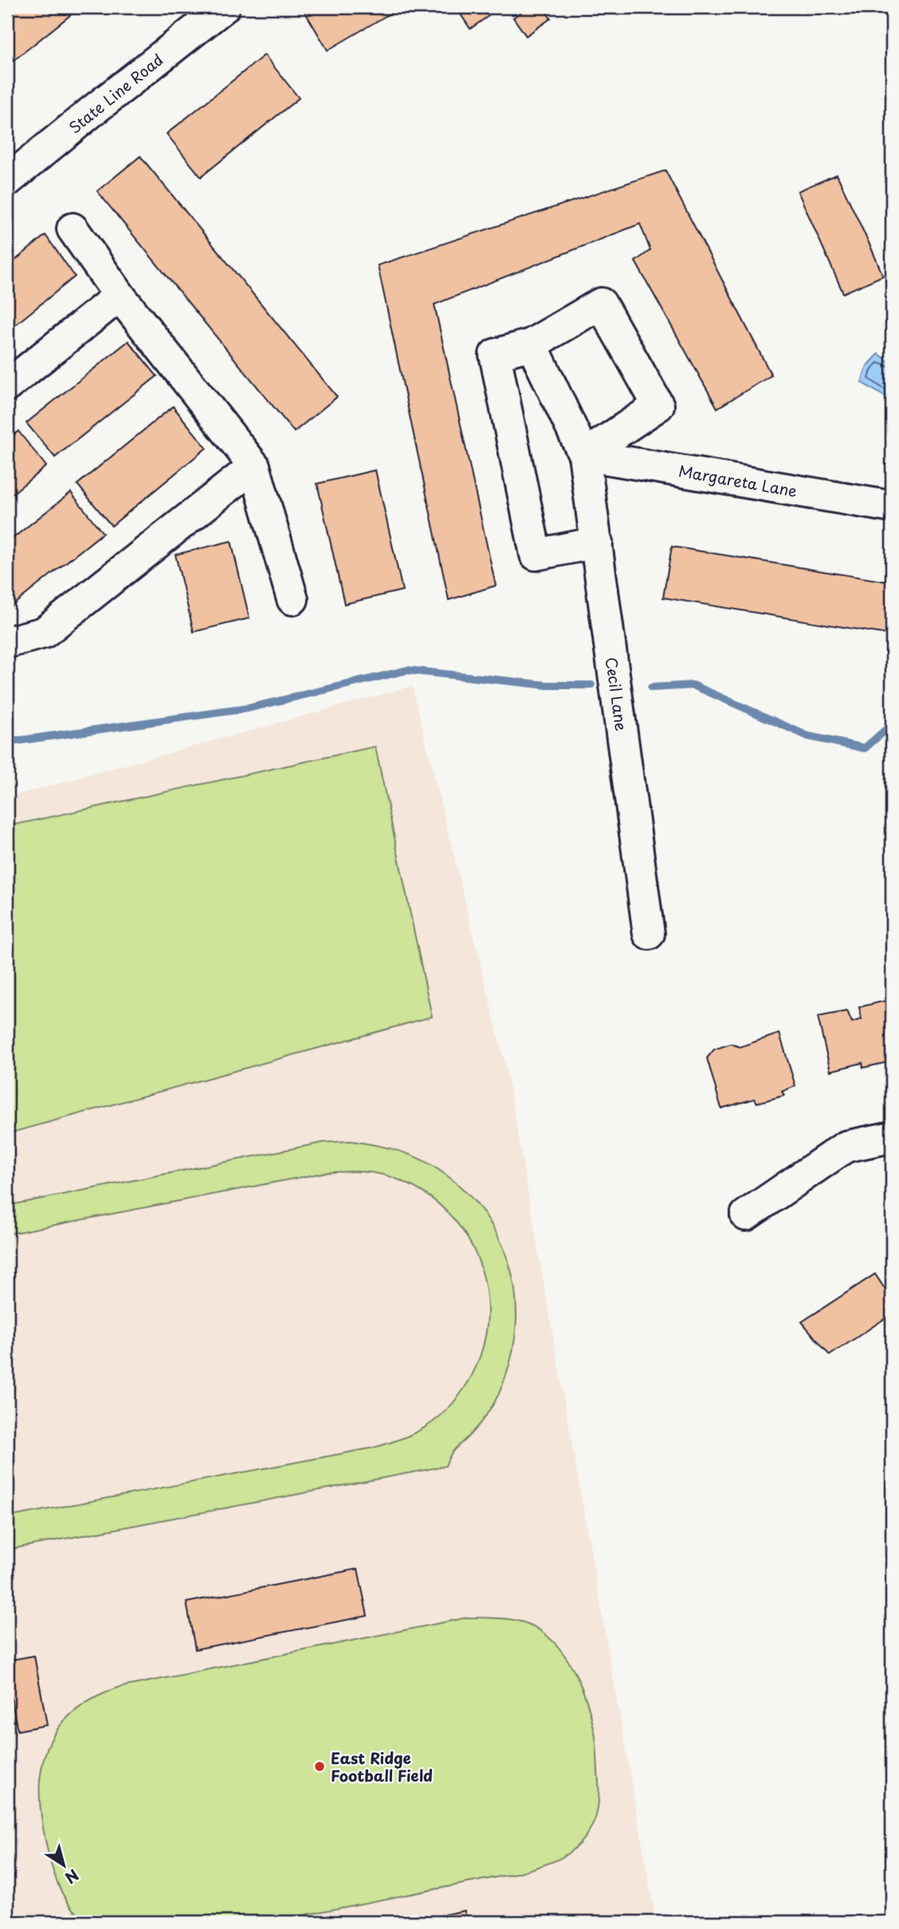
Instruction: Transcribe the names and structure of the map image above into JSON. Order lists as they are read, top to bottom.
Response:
{
  "streets": {
    "street": ["State Line Road", "Margareta Lane", "Cecil Lane"]
  },
  "crossings": [
    ["Margareta Lane", "Cecil Lane"]
  ],
  "places": ["East Ridge Football Field"],
  "north": "bottom right"
}
